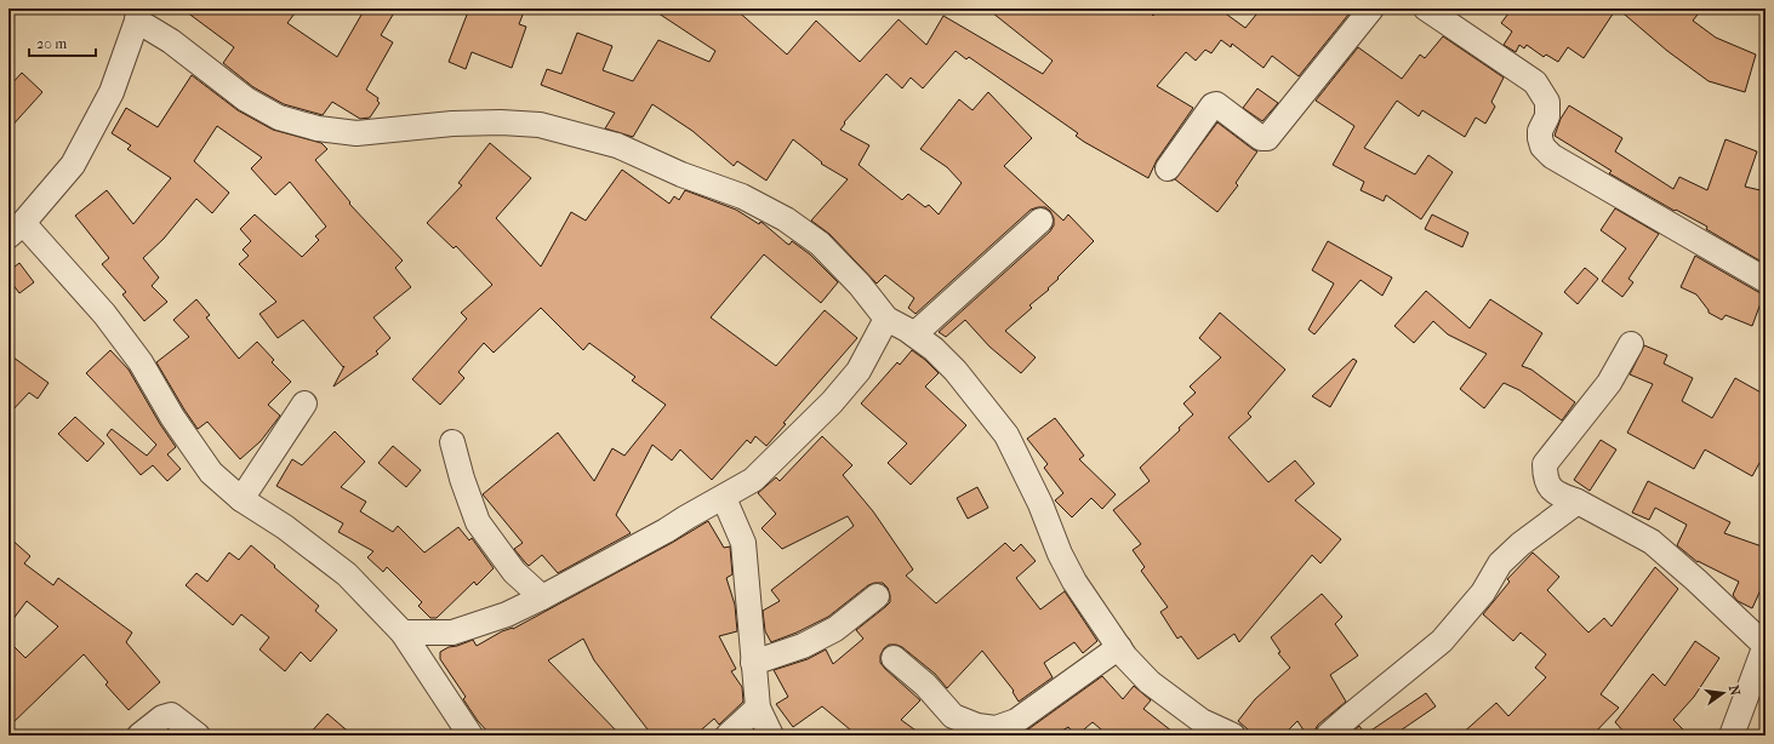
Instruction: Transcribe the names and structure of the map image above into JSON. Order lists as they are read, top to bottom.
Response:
{
  "scale_bar": "20 m",
  "north": "right"
}
